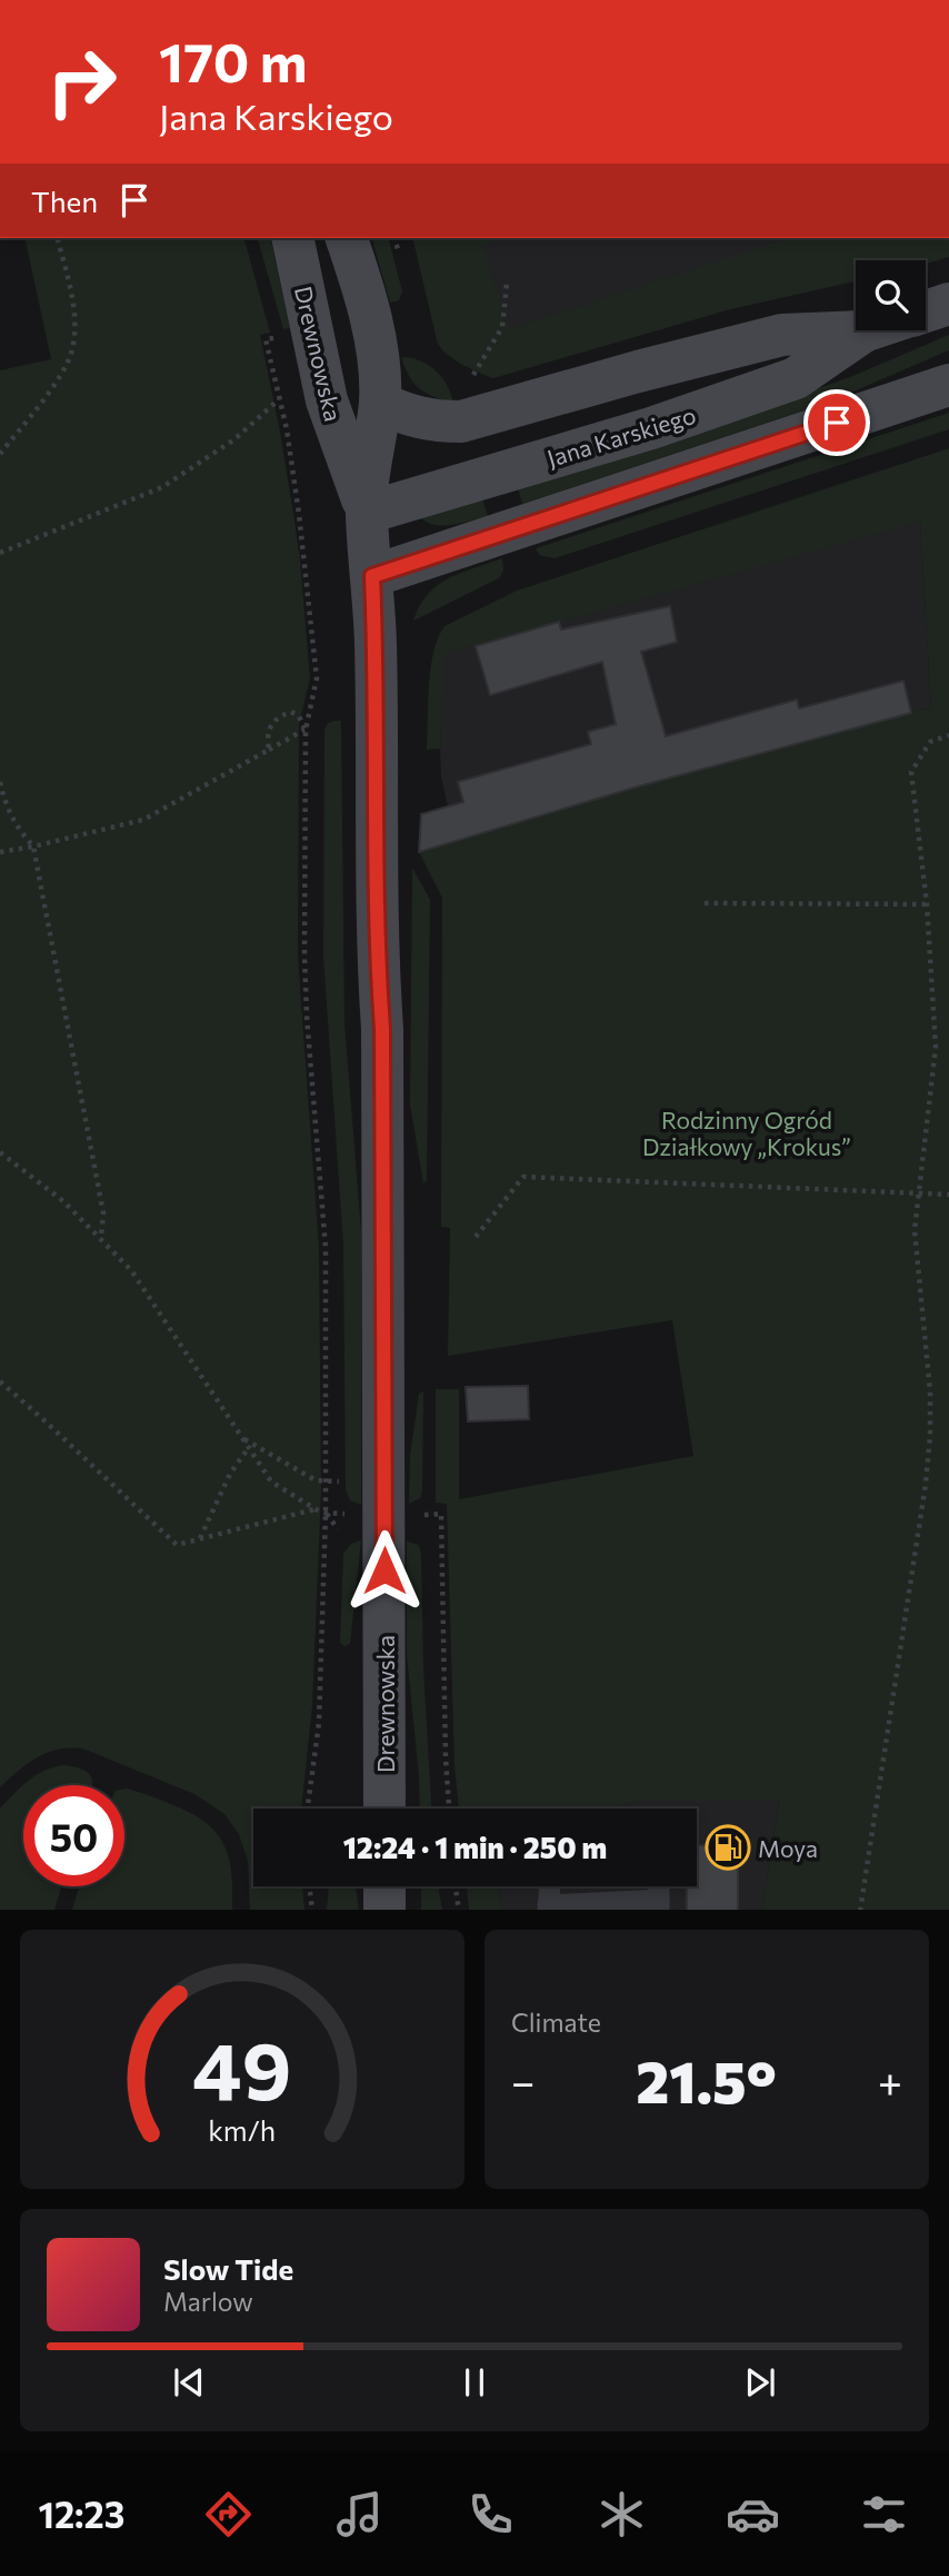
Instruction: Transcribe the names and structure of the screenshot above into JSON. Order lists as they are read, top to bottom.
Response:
{
  "streets": {
    "main road": ["Drewnowska", "Jana Karskiego"]
  },
  "crossings": [
    ["Drewnowska", "Jana Karskiego"]
  ],
  "parks": ["Rodzinny Ogród Działkowy „Krokus”"],
  "places": {
    "fuel station": ["Moya"]
  },
  "page": {
    "turn": ["170 m", "Jana Karskiego"],
    "then": "Then",
    "limit": "50",
    "trip": "12:24 · 1 min · 250 m",
    "tile": "Climate",
    "heat": ["−", "21.5°", "+"],
    "song": ["Slow Tide", "Marlow"],
    "tabs": "12:23",
    "gauge": ["49", "km/h"]
  }
}
